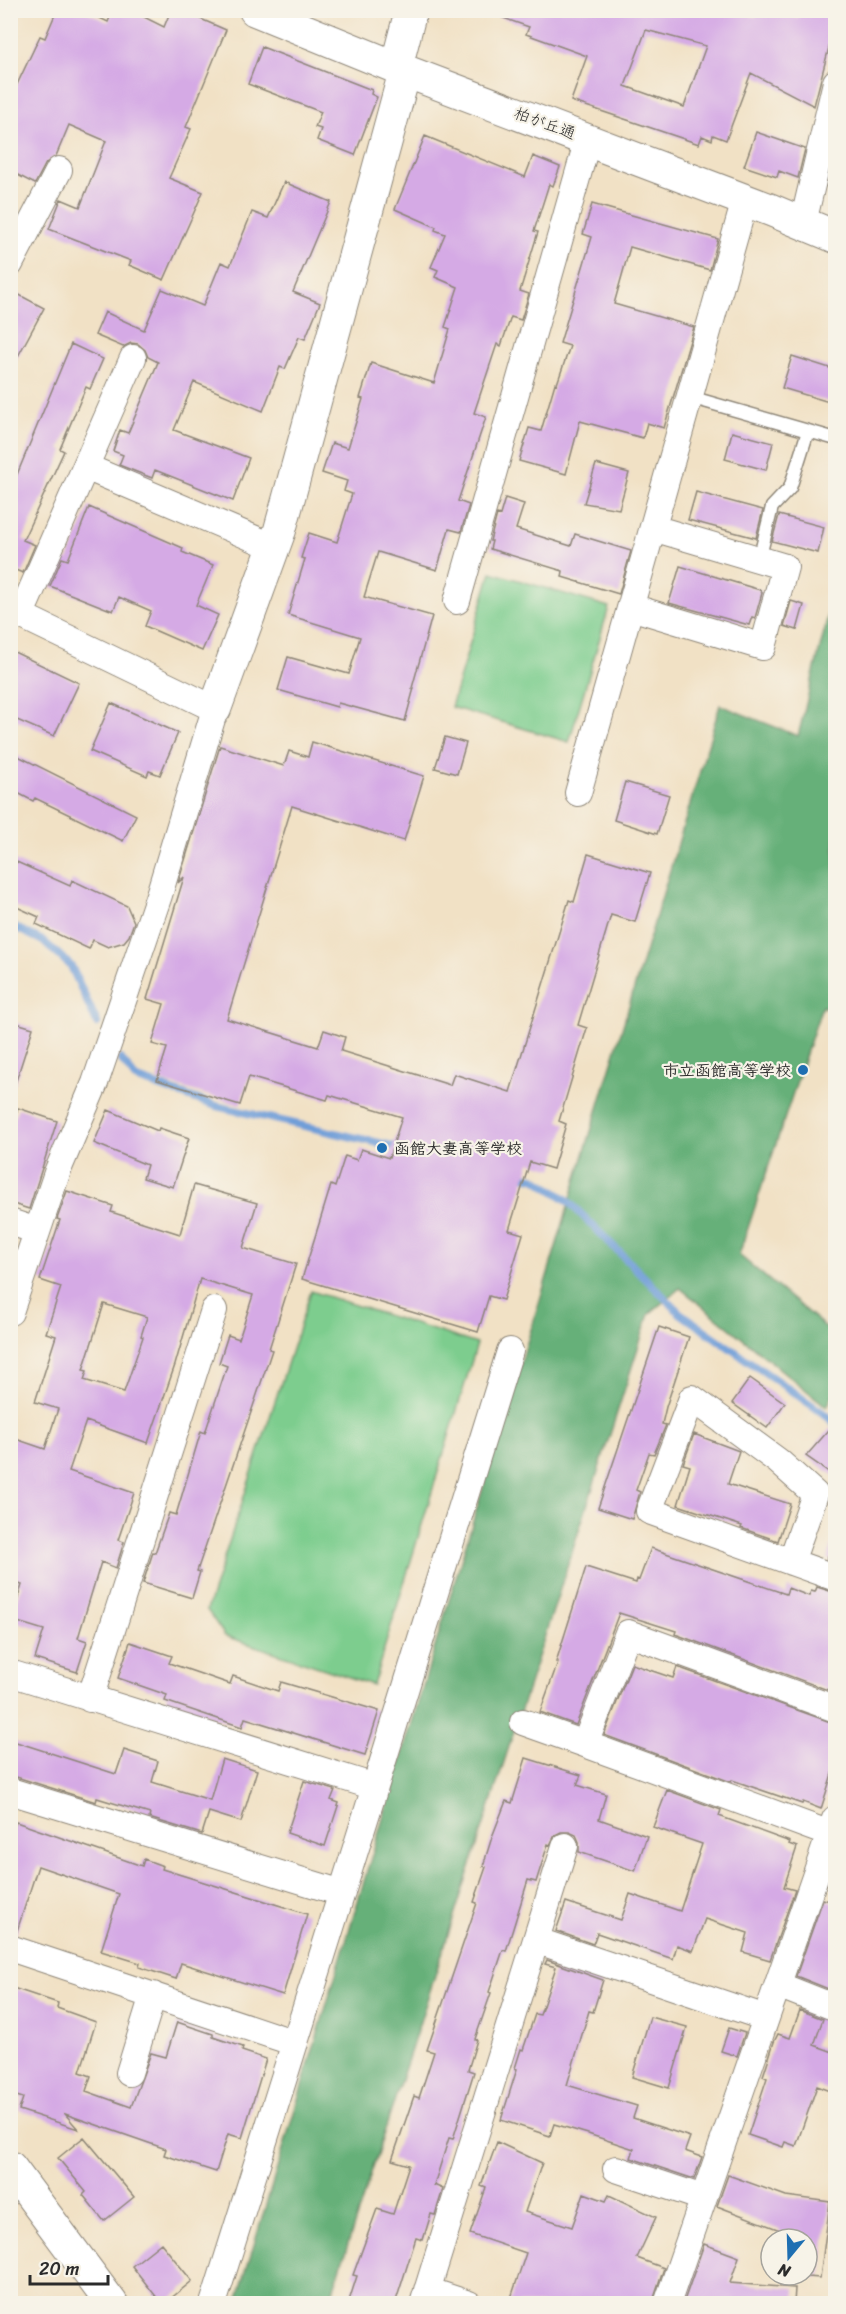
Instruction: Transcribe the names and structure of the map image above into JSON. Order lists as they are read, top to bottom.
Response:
{
  "streets": {
    "street": ["柏が丘通"]
  },
  "places": ["市立函館高等学校", "函館大妻高等学校"],
  "scale_bar": "20 m",
  "north": "bottom"
}
